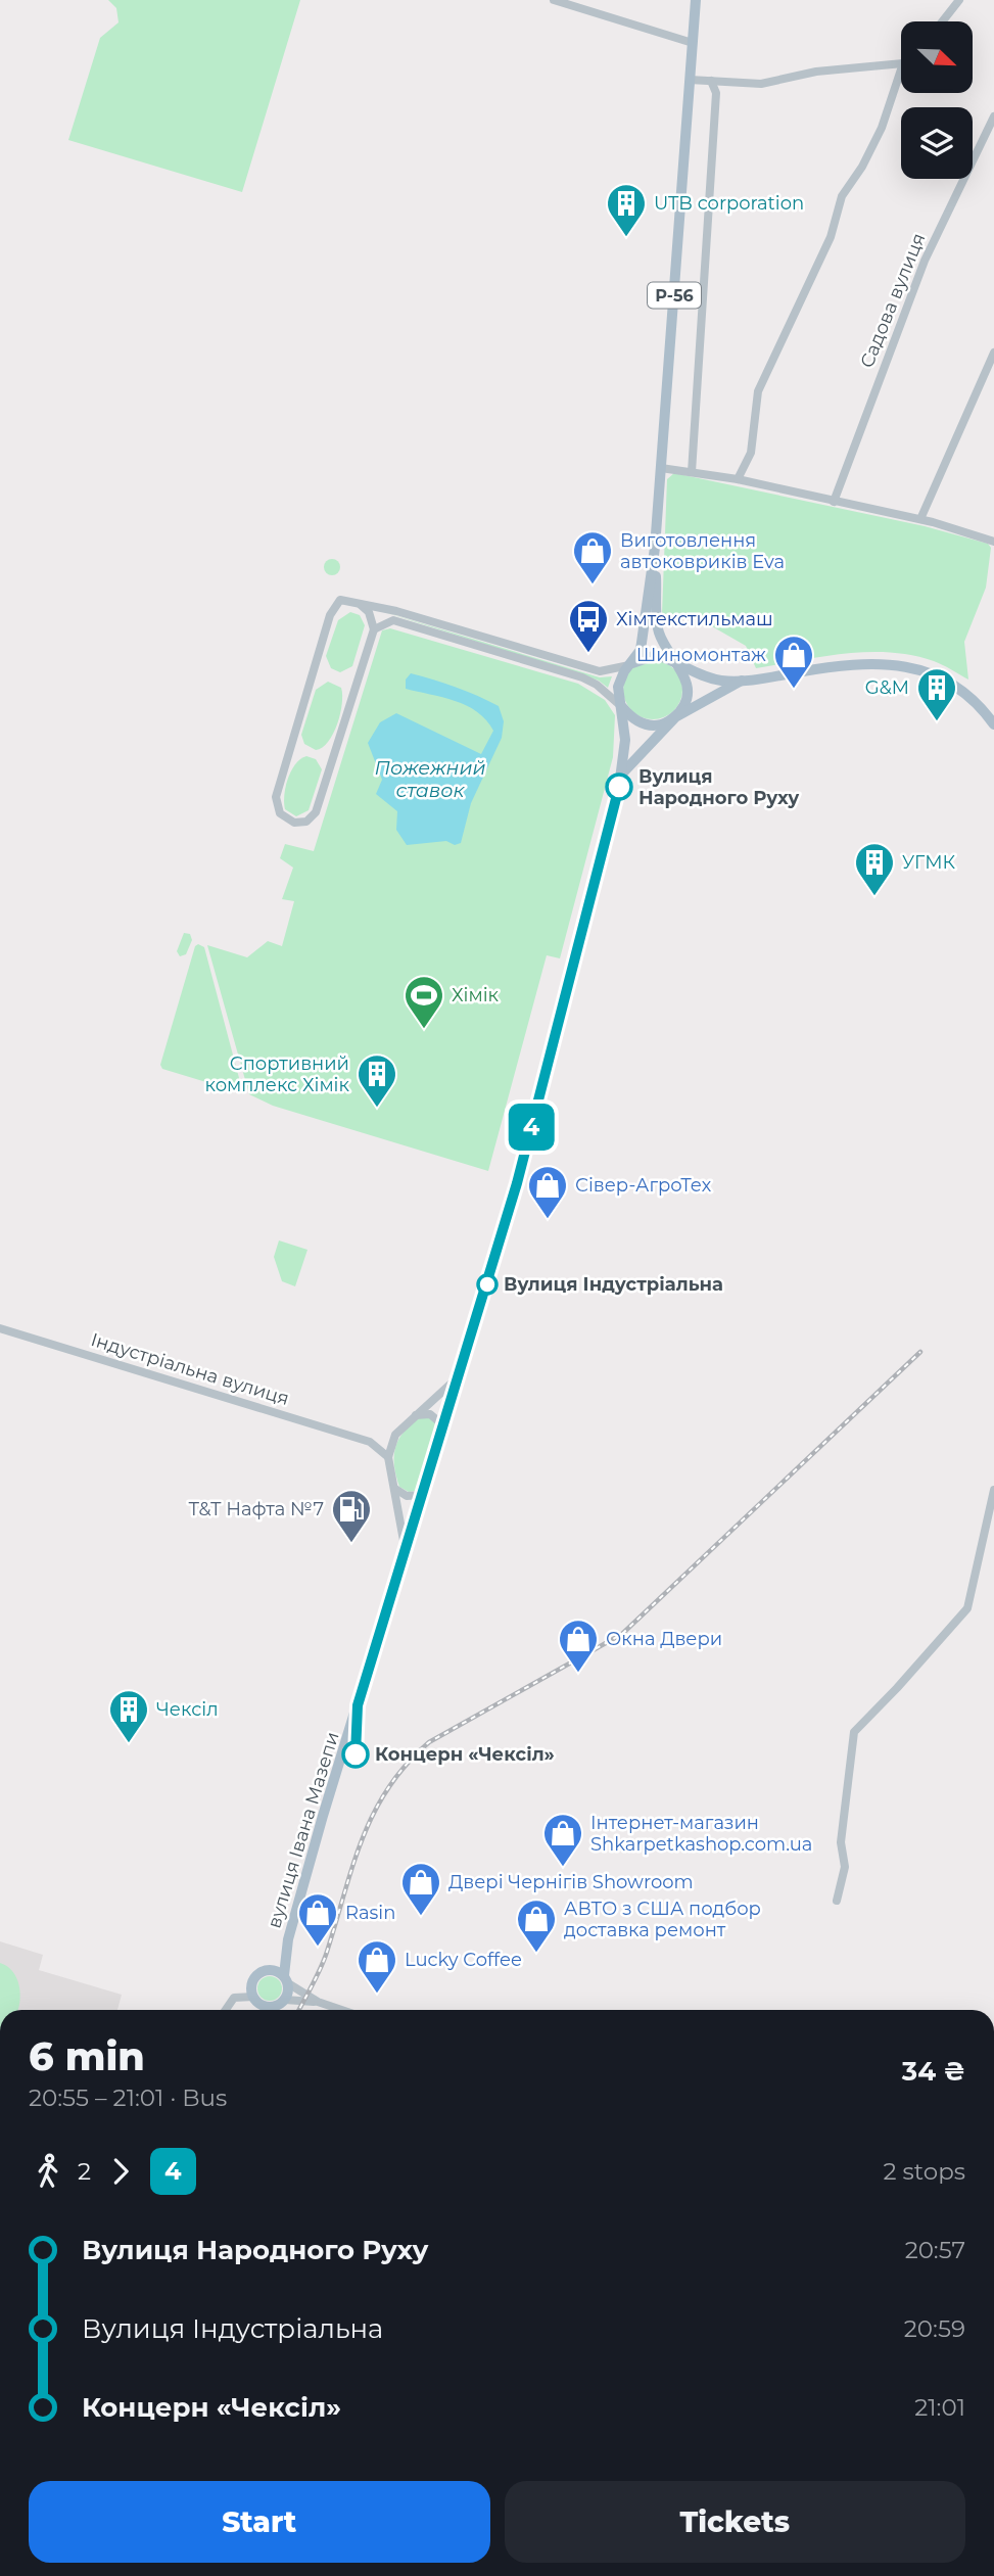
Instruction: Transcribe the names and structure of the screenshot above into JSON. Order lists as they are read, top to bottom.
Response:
{
  "streets": {
    "main road": ["Р-56", "вулиця Івана Мазепи"],
    "street": ["Садова вулиця", "Індустріальна вулиця"]
  },
  "crossings": [
    ["Р-56", "вулиця Івана Мазепи"]
  ],
  "water": ["Пожежний ставок"],
  "places": {
    "building": [
      "UTB corporation",
      "G&M",
      "УГМК",
      "Спортивний комплекс Хімік",
      "Чексіл"
    ],
    "shop": [
      "Виготовлення автоковриків Eva",
      "Шиномонтаж",
      "Сівер-АгроТех",
      "Окна Двери",
      "Інтернет-магазин Shkarpetkashop.com.ua",
      "Двері Чернігів Showroom",
      "Rasin",
      "АВТО з США подбор доставка ремонт",
      "Lucky Coffee"
    ],
    "bus stop": ["Хімтекстильмаш"],
    "other": ["Вулиця Народного Руху", "Вулиця Індустріальна", "Концерн «Чексіл»"],
    "sports": ["Хімік"],
    "fuel station": ["Т&Т Нафта №7"]
  },
  "lines": ["bus line 4"],
  "north": "bottom right",
  "page": {
    "on_map": "4",
    "heading": ["6 min", "20:55 – 21:01 · Bus", "34 ₴"],
    "legs": ["2", "4", "2 stops"],
    "list": [
      {
        "name": "Вулиця Народного Руху",
        "value": "20:57"
      },
      {
        "name": "Вулиця Індустріальна",
        "value": "20:59"
      },
      {
        "name": "Концерн «Чексіл»",
        "value": "21:01"
      }
    ],
    "buttons": ["Start", "Tickets"]
  }
}
